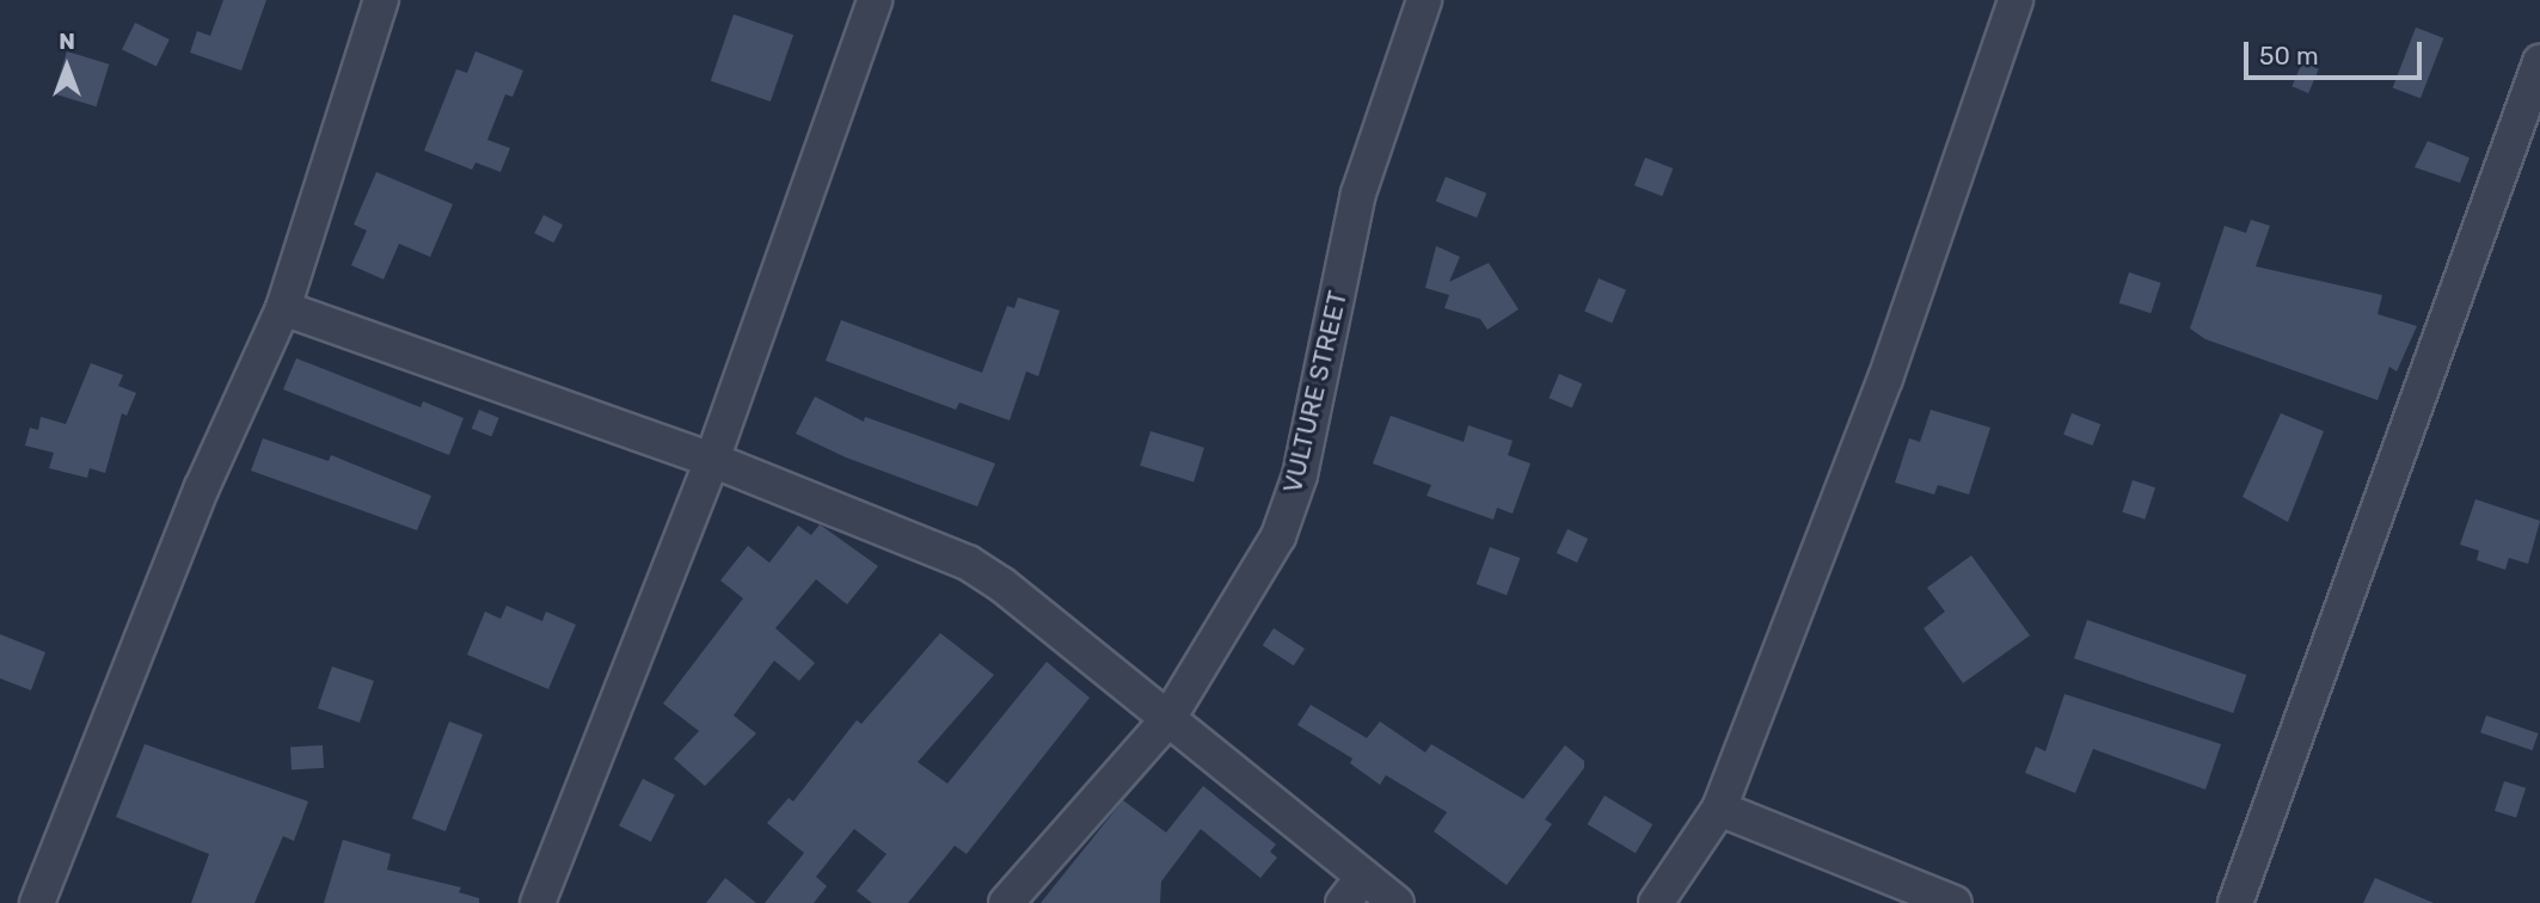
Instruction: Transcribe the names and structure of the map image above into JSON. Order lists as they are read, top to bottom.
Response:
{
  "streets": {
    "street": ["VULTURE STREET"]
  },
  "scale_bar": "50 m",
  "north": "top"
}
